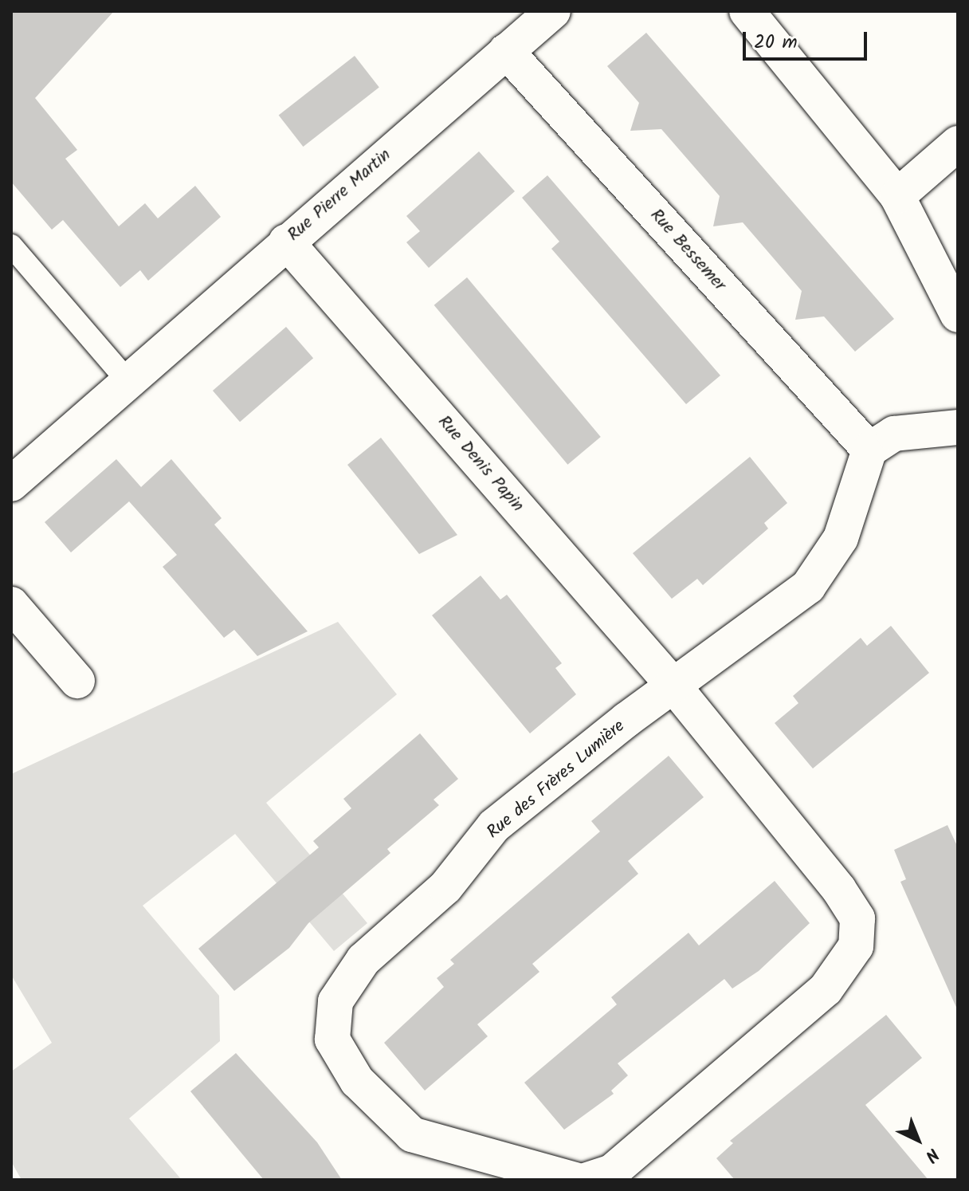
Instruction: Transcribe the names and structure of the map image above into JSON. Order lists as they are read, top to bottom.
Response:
{
  "streets": {
    "street": [
      "Rue Pierre Martin",
      "Rue Bessemer",
      "Rue Denis Papin",
      "Rue des Frères Lumière"
    ]
  },
  "crossings": [
    ["Rue Pierre Martin", "Rue Bessemer"],
    ["Rue Pierre Martin", "Rue Denis Papin"],
    ["Rue Bessemer", "Rue des Frères Lumière"],
    ["Rue Denis Papin", "Rue des Frères Lumière"]
  ],
  "scale_bar": "20 m",
  "north": "bottom right"
}
